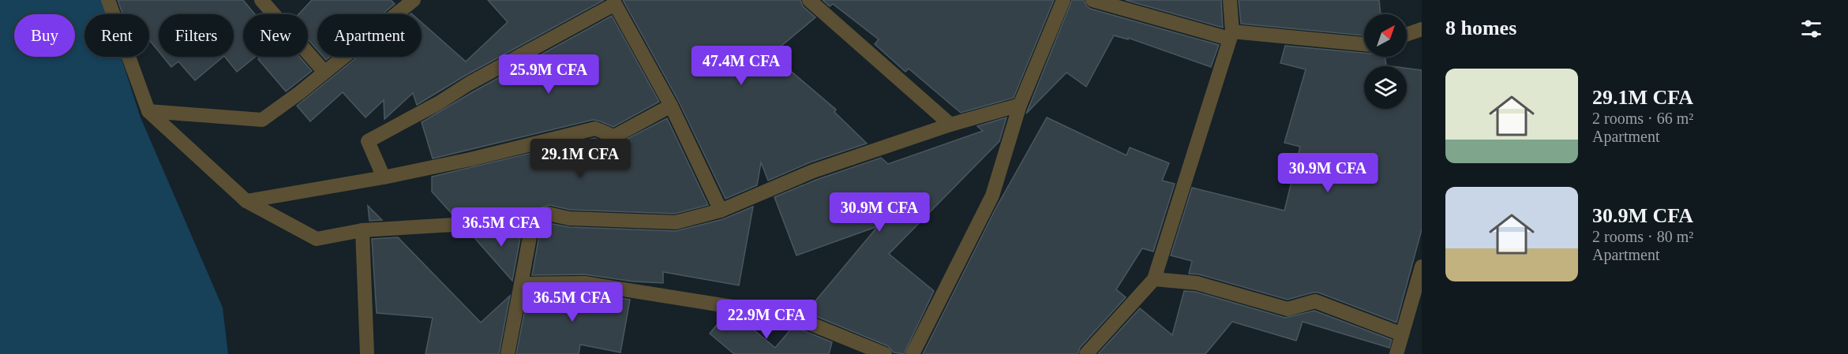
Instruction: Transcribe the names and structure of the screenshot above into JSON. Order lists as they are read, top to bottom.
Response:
{
  "north": "top right",
  "page": {
    "heading": "8 homes",
    "chip": [
      "Buy",
      "Rent",
      "Filters",
      "New",
      "Apartment"
    ],
    "price": [
      "47.4M CFA",
      "25.9M CFA",
      "29.1M CFA",
      "30.9M CFA",
      "30.9M CFA",
      "36.5M CFA",
      "36.5M CFA",
      "22.9M CFA"
    ],
    "list": [
      {
        "name": "29.1M CFA",
        "note": "2 rooms · 66 m² · Apartment"
      },
      {
        "name": "30.9M CFA",
        "note": "2 rooms · 80 m² · Apartment"
      }
    ]
  }
}
